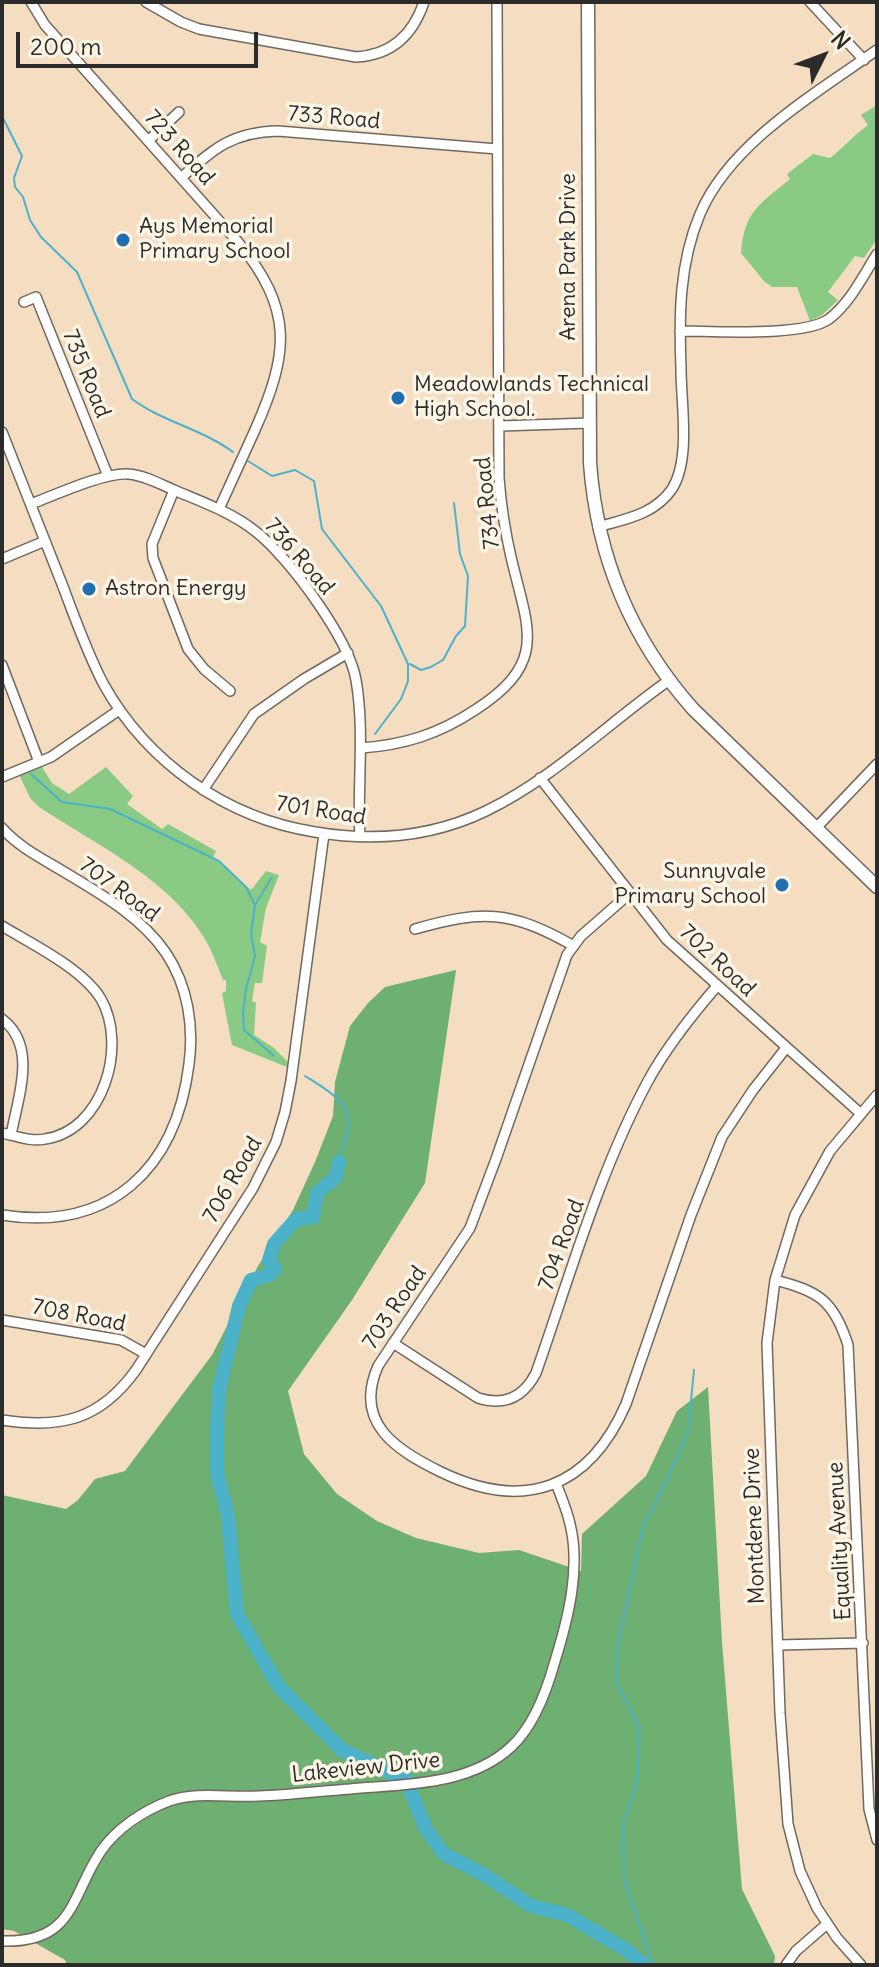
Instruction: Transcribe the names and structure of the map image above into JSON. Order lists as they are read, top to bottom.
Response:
{
  "streets": {
    "street": [
      "733 Road",
      "723 Road",
      "Arena Park Drive",
      "735 Road",
      "734 Road",
      "736 Road",
      "701 Road",
      "707 Road",
      "702 Road",
      "706 Road",
      "704 Road",
      "703 Road",
      "708 Road",
      "Montdene Drive",
      "Equality Avenue",
      "Lakeview Drive"
    ]
  },
  "crossings": [
    ["733 Road", "723 Road"],
    ["733 Road", "734 Road"],
    ["723 Road", "736 Road"],
    ["Arena Park Drive", "701 Road"],
    ["735 Road", "736 Road"],
    ["734 Road", "736 Road"],
    ["736 Road", "701 Road"],
    ["701 Road", "702 Road"],
    ["701 Road", "706 Road"],
    ["702 Road", "704 Road"],
    ["702 Road", "703 Road"],
    ["702 Road", "Montdene Drive"],
    ["706 Road", "708 Road"],
    ["704 Road", "703 Road"],
    ["703 Road", "Lakeview Drive"],
    ["Montdene Drive", "Equality Avenue"]
  ],
  "places": [
    "Ays Memorial Primary School",
    "Meadowlands Technical High School.",
    "Astron Energy",
    "Sunnyvale Primary School"
  ],
  "scale_bar": "200 m",
  "north": "top right"
}
